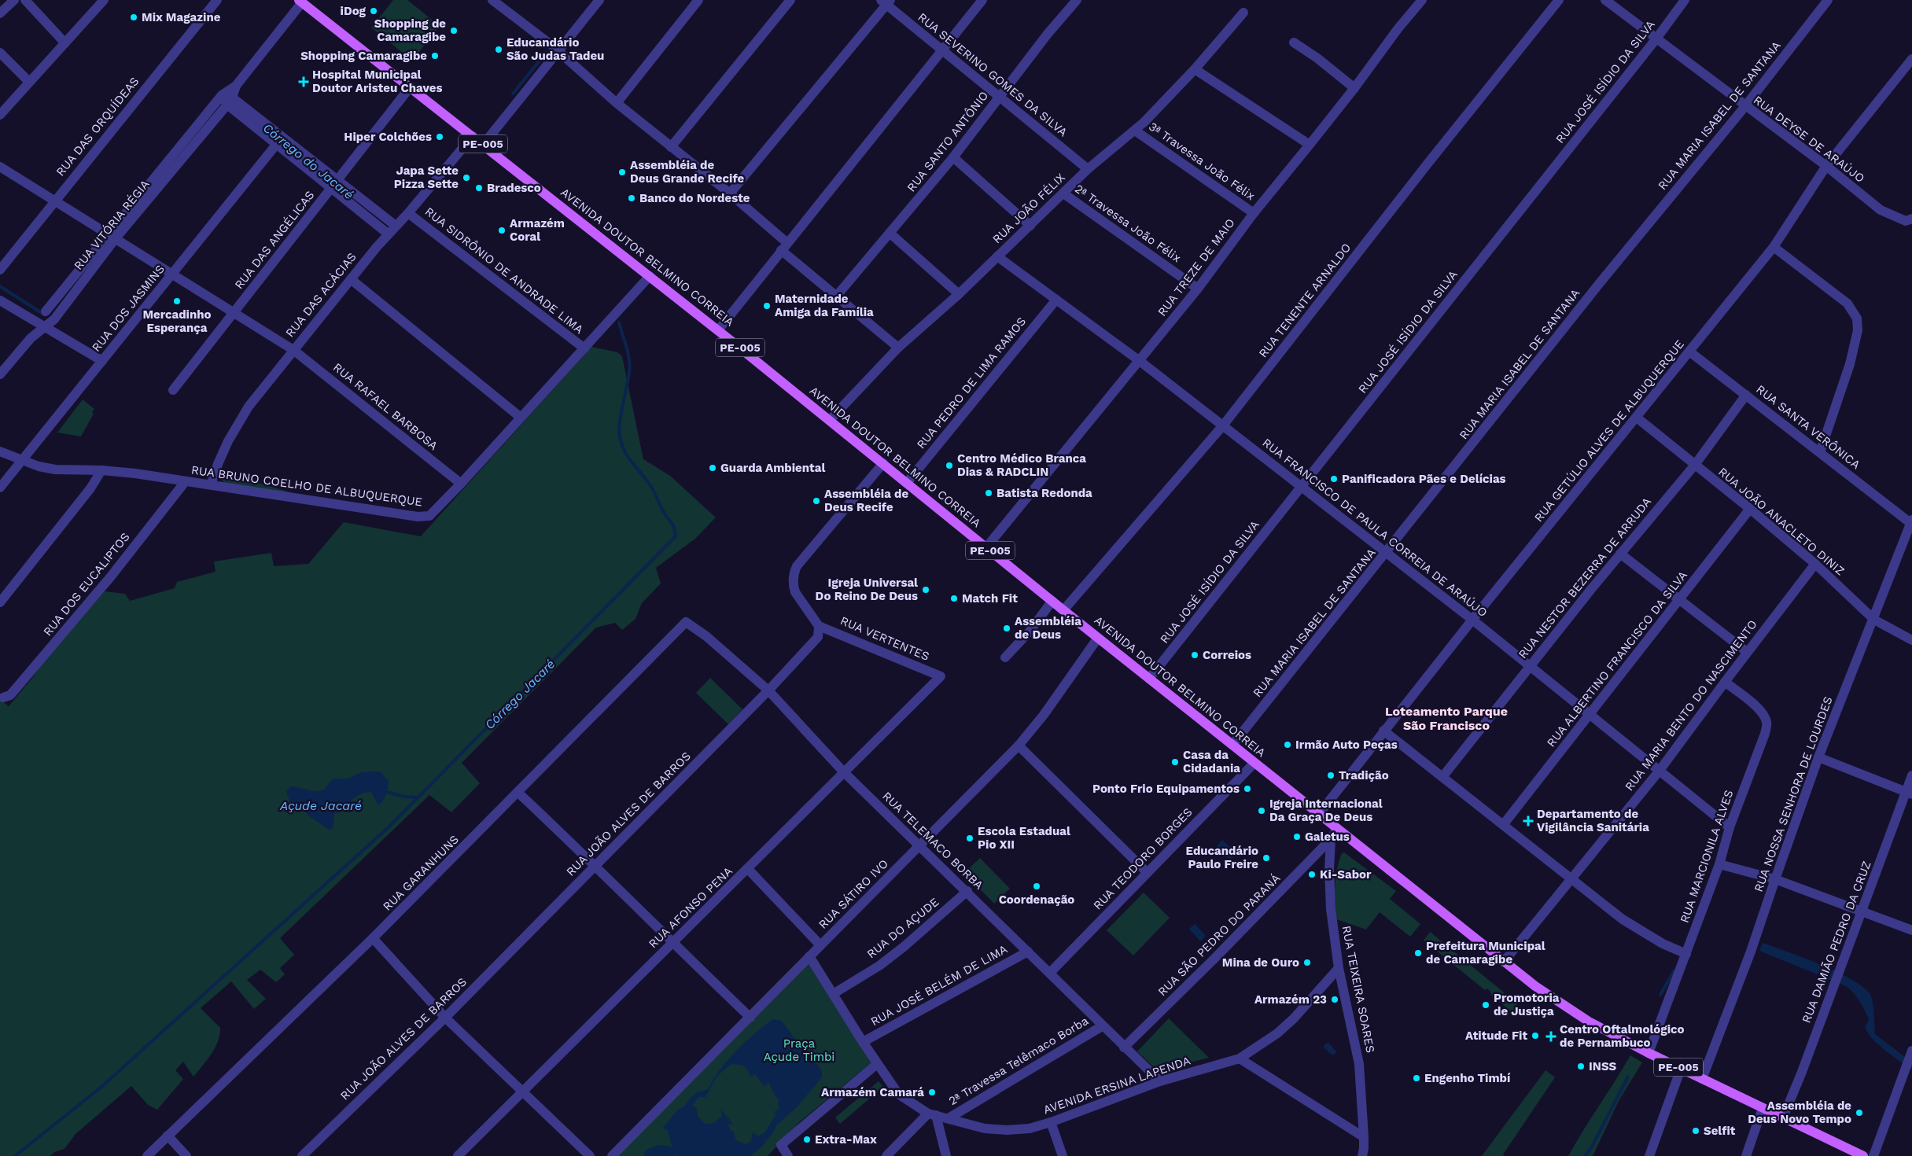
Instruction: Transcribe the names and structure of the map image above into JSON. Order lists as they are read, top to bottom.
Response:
{
  "streets": {
    "main road": ["PE-005", "AVENIDA DOUTOR BELMINO CORREIA"],
    "street": [
      "RUA SEVERINO GOMES DA SILVA",
      "RUA JOSÉ ISÍDIO DA SILVA",
      "RUA MARIA ISABEL DE SANTANA",
      "RUA DAS ORQUÍDEAS",
      "RUA DEYSE DE ARAÚJO",
      "RUA SANTO ANTÔNIO",
      "3ª Travessa João Félix",
      "RUA JOÃO FÉLIX",
      "2ª Travessa João Félix",
      "RUA VITÓRIA RÉGIA",
      "RUA DAS ANGÉLICAS",
      "RUA TREZE DE MAIO",
      "RUA SIDRÔNIO DE ANDRADE LIMA",
      "RUA DAS ACÁCIAS",
      "RUA TENENTE ARNALDO",
      "RUA DOS JASMINS",
      "RUA PEDRO DE LIMA RAMOS",
      "RUA RAFAEL BARBOSA",
      "RUA SANTA VERÔNICA",
      "RUA GETÚLIO ALVES DE ALBUQUERQUE",
      "RUA BRUNO COELHO DE ALBUQUERQUE",
      "RUA JOÃO ANACLETO DINIZ",
      "RUA FRANCISCO DE PAULA CORREIA DE ARAÚJO",
      "RUA NESTOR BEZERRA DE ARRUDA",
      "RUA DOS EUCALIPTOS",
      "RUA VERTENTES",
      "RUA ALBERTINO FRANCISCO DA SILVA",
      "RUA MARIA BENTO DO NASCIMENTO",
      "RUA NOSSA SENHORA DE LOURDES",
      "RUA JOÃO ALVES DE BARROS",
      "RUA TELEMACO BORBA",
      "RUA MARCIONILA ALVES",
      "RUA TEODORO BORGES",
      "RUA GARANHUNS",
      "RUA SÁTIRO IVO",
      "RUA AFONSO PENA",
      "RUA DO AÇUDE",
      "RUA SÃO PEDRO DO PARANÁ",
      "RUA DAMIÃO PEDRO DA CRUZ",
      "RUA JOSÉ BELÉM DE LIMA",
      "RUA TEIXEIRA SOARES",
      "2ª Travessa Telêmaco Borba",
      "AVENIDA ERSINA LAPENDA"
    ]
  },
  "crossings": [
    ["RUA SEVERINO GOMES DA SILVA", "RUA SANTO ANTÔNIO"],
    ["RUA SEVERINO GOMES DA SILVA", "RUA JOÃO FÉLIX"],
    ["RUA JOSÉ ISÍDIO DA SILVA", "RUA DEYSE DE ARAÚJO"],
    ["RUA JOSÉ ISÍDIO DA SILVA", "AVENIDA DOUTOR BELMINO CORREIA"],
    ["RUA JOSÉ ISÍDIO DA SILVA", "RUA FRANCISCO DE PAULA CORREIA DE ARAÚJO"],
    ["RUA MARIA ISABEL DE SANTANA", "RUA DEYSE DE ARAÚJO"],
    ["RUA MARIA ISABEL DE SANTANA", "AVENIDA DOUTOR BELMINO CORREIA"],
    ["RUA MARIA ISABEL DE SANTANA", "RUA FRANCISCO DE PAULA CORREIA DE ARAÚJO"],
    ["RUA DAS ORQUÍDEAS", "RUA RAFAEL BARBOSA"],
    ["RUA DEYSE DE ARAÚJO", "RUA GETÚLIO ALVES DE ALBUQUERQUE"],
    ["3ª Travessa João Félix", "RUA JOÃO FÉLIX"],
    ["3ª Travessa João Félix", "RUA TREZE DE MAIO"],
    ["RUA JOÃO FÉLIX", "2ª Travessa João Félix"],
    ["RUA JOÃO FÉLIX", "AVENIDA DOUTOR BELMINO CORREIA"],
    ["RUA JOÃO FÉLIX", "RUA FRANCISCO DE PAULA CORREIA DE ARAÚJO"],
    ["2ª Travessa João Félix", "RUA TREZE DE MAIO"],
    ["RUA VITÓRIA RÉGIA", "AVENIDA DOUTOR BELMINO CORREIA"],
    ["RUA VITÓRIA RÉGIA", "RUA RAFAEL BARBOSA"],
    ["RUA DAS ANGÉLICAS", "AVENIDA DOUTOR BELMINO CORREIA"],
    ["RUA DAS ANGÉLICAS", "RUA RAFAEL BARBOSA"],
    ["AVENIDA DOUTOR BELMINO CORREIA", "RUA TREZE DE MAIO"],
    ["AVENIDA DOUTOR BELMINO CORREIA", "RUA DAS ACÁCIAS"],
    ["AVENIDA DOUTOR BELMINO CORREIA", "RUA TENENTE ARNALDO"],
    ["AVENIDA DOUTOR BELMINO CORREIA", "RUA PEDRO DE LIMA RAMOS"],
    ["AVENIDA DOUTOR BELMINO CORREIA", "RUA GETÚLIO ALVES DE ALBUQUERQUE"],
    ["AVENIDA DOUTOR BELMINO CORREIA", "RUA BRUNO COELHO DE ALBUQUERQUE"],
    ["AVENIDA DOUTOR BELMINO CORREIA", "RUA MARIA BENTO DO NASCIMENTO"],
    ["AVENIDA DOUTOR BELMINO CORREIA", "RUA NOSSA SENHORA DE LOURDES"],
    ["AVENIDA DOUTOR BELMINO CORREIA", "RUA MARCIONILA ALVES"],
    ["AVENIDA DOUTOR BELMINO CORREIA", "RUA TEODORO BORGES"],
    ["AVENIDA DOUTOR BELMINO CORREIA", "RUA SÁTIRO IVO"],
    ["AVENIDA DOUTOR BELMINO CORREIA", "RUA DAMIÃO PEDRO DA CRUZ"],
    ["AVENIDA DOUTOR BELMINO CORREIA", "RUA TEIXEIRA SOARES"],
    ["RUA TREZE DE MAIO", "RUA FRANCISCO DE PAULA CORREIA DE ARAÚJO"],
    ["RUA SIDRÔNIO DE ANDRADE LIMA", "RUA DAS ACÁCIAS"],
    ["RUA SIDRÔNIO DE ANDRADE LIMA", "RUA BRUNO COELHO DE ALBUQUERQUE"],
    ["RUA DAS ACÁCIAS", "RUA RAFAEL BARBOSA"],
    ["RUA DAS ACÁCIAS", "RUA BRUNO COELHO DE ALBUQUERQUE"],
    ["RUA TENENTE ARNALDO", "RUA FRANCISCO DE PAULA CORREIA DE ARAÚJO"],
    ["RUA DOS JASMINS", "RUA RAFAEL BARBOSA"],
    ["RUA DOS JASMINS", "RUA BRUNO COELHO DE ALBUQUERQUE"],
    ["RUA PEDRO DE LIMA RAMOS", "RUA FRANCISCO DE PAULA CORREIA DE ARAÚJO"],
    ["RUA RAFAEL BARBOSA", "RUA BRUNO COELHO DE ALBUQUERQUE"],
    ["RUA SANTA VERÔNICA", "RUA GETÚLIO ALVES DE ALBUQUERQUE"],
    ["RUA SANTA VERÔNICA", "RUA NESTOR BEZERRA DE ARRUDA"],
    ["RUA SANTA VERÔNICA", "RUA NOSSA SENHORA DE LOURDES"],
    ["RUA GETÚLIO ALVES DE ALBUQUERQUE", "RUA JOÃO ANACLETO DINIZ"],
    ["RUA GETÚLIO ALVES DE ALBUQUERQUE", "RUA FRANCISCO DE PAULA CORREIA DE ARAÚJO"],
    ["RUA BRUNO COELHO DE ALBUQUERQUE", "RUA DOS EUCALIPTOS"],
    ["RUA JOÃO ANACLETO DINIZ", "RUA NESTOR BEZERRA DE ARRUDA"],
    ["RUA JOÃO ANACLETO DINIZ", "RUA ALBERTINO FRANCISCO DA SILVA"],
    ["RUA JOÃO ANACLETO DINIZ", "RUA MARIA BENTO DO NASCIMENTO"],
    ["RUA JOÃO ANACLETO DINIZ", "RUA NOSSA SENHORA DE LOURDES"],
    ["RUA FRANCISCO DE PAULA CORREIA DE ARAÚJO", "RUA NESTOR BEZERRA DE ARRUDA"],
    ["RUA FRANCISCO DE PAULA CORREIA DE ARAÚJO", "RUA ALBERTINO FRANCISCO DA SILVA"],
    ["RUA FRANCISCO DE PAULA CORREIA DE ARAÚJO", "RUA MARIA BENTO DO NASCIMENTO"],
    ["RUA FRANCISCO DE PAULA CORREIA DE ARAÚJO", "RUA MARCIONILA ALVES"],
    ["RUA VERTENTES", "RUA JOÃO ALVES DE BARROS"],
    ["RUA VERTENTES", "RUA AFONSO PENA"],
    ["RUA MARIA BENTO DO NASCIMENTO", "RUA MARCIONILA ALVES"],
    ["RUA JOÃO ALVES DE BARROS", "RUA TELEMACO BORBA"],
    ["RUA TELEMACO BORBA", "RUA TEODORO BORGES"],
    ["RUA TELEMACO BORBA", "RUA GARANHUNS"],
    ["RUA TELEMACO BORBA", "RUA SÁTIRO IVO"],
    ["RUA TELEMACO BORBA", "RUA AFONSO PENA"],
    ["RUA TELEMACO BORBA", "RUA DO AÇUDE"],
    ["RUA TELEMACO BORBA", "RUA SÃO PEDRO DO PARANÁ"],
    ["RUA TELEMACO BORBA", "RUA JOSÉ BELÉM DE LIMA"],
    ["RUA TELEMACO BORBA", "2ª Travessa Telêmaco Borba"],
    ["RUA TELEMACO BORBA", "AVENIDA ERSINA LAPENDA"],
    ["RUA SÁTIRO IVO", "AVENIDA ERSINA LAPENDA"],
    ["RUA DO AÇUDE", "AVENIDA ERSINA LAPENDA"],
    ["RUA SÃO PEDRO DO PARANÁ", "RUA TEIXEIRA SOARES"],
    ["RUA JOSÉ BELÉM DE LIMA", "AVENIDA ERSINA LAPENDA"],
    ["RUA TEIXEIRA SOARES", "AVENIDA ERSINA LAPENDA"],
    ["2ª Travessa Telêmaco Borba", "AVENIDA ERSINA LAPENDA"]
  ],
  "districts": ["Loteamento Parque São Francisco"],
  "water": ["Córrego do Jacaré", "Córrego Jacaré", "Açude Jacaré"],
  "parks": ["Praça Açude Timbi"],
  "places": {
    "other": [
      "iDog",
      "Mix Magazine",
      "Shopping de Camaragibe",
      "Educandário São Judas Tadeu",
      "Shopping Camaragibe",
      "Hiper Colchões",
      "Assembléia de Deus Grande Recife",
      "Japa Sette Pizza Sette",
      "Bradesco",
      "Banco do Nordeste",
      "Armazém Coral",
      "Mercadinho Esperança",
      "Maternidade Amiga da Família",
      "Centro Médico Branca Dias & RADCLIN",
      "Guarda Ambiental",
      "Panificadora Pães e Delícias",
      "Batista Redonda",
      "Assembléia de Deus Recife",
      "Igreja Universal Do Reino De Deus",
      "Match Fit",
      "Assembléia de Deus",
      "Correios",
      "Irmão Auto Peças",
      "Casa da Cidadania",
      "Tradição",
      "Ponto Frio Equipamentos",
      "Igreja Internacional Da Graça De Deus",
      "Galetus",
      "Escola Estadual Pio XII",
      "Educandário Paulo Freire",
      "Ki-Sabor",
      "Coordenação",
      "Prefeitura Municipal de Camaragibe",
      "Mina de Ouro",
      "Armazém 23",
      "Promotoria de Justiça",
      "Atitude Fit",
      "INSS",
      "Engenho Timbí",
      "Armazém Camará",
      "Assembléia de Deus Novo Tempo",
      "Selfit",
      "Extra-Max"
    ],
    "health": ["Hospital Municipal Doutor Aristeu Chaves", "Departamento de Vigilância Sanitária", "Centro Oftalmológico de Pernambuco"]
  }
}
